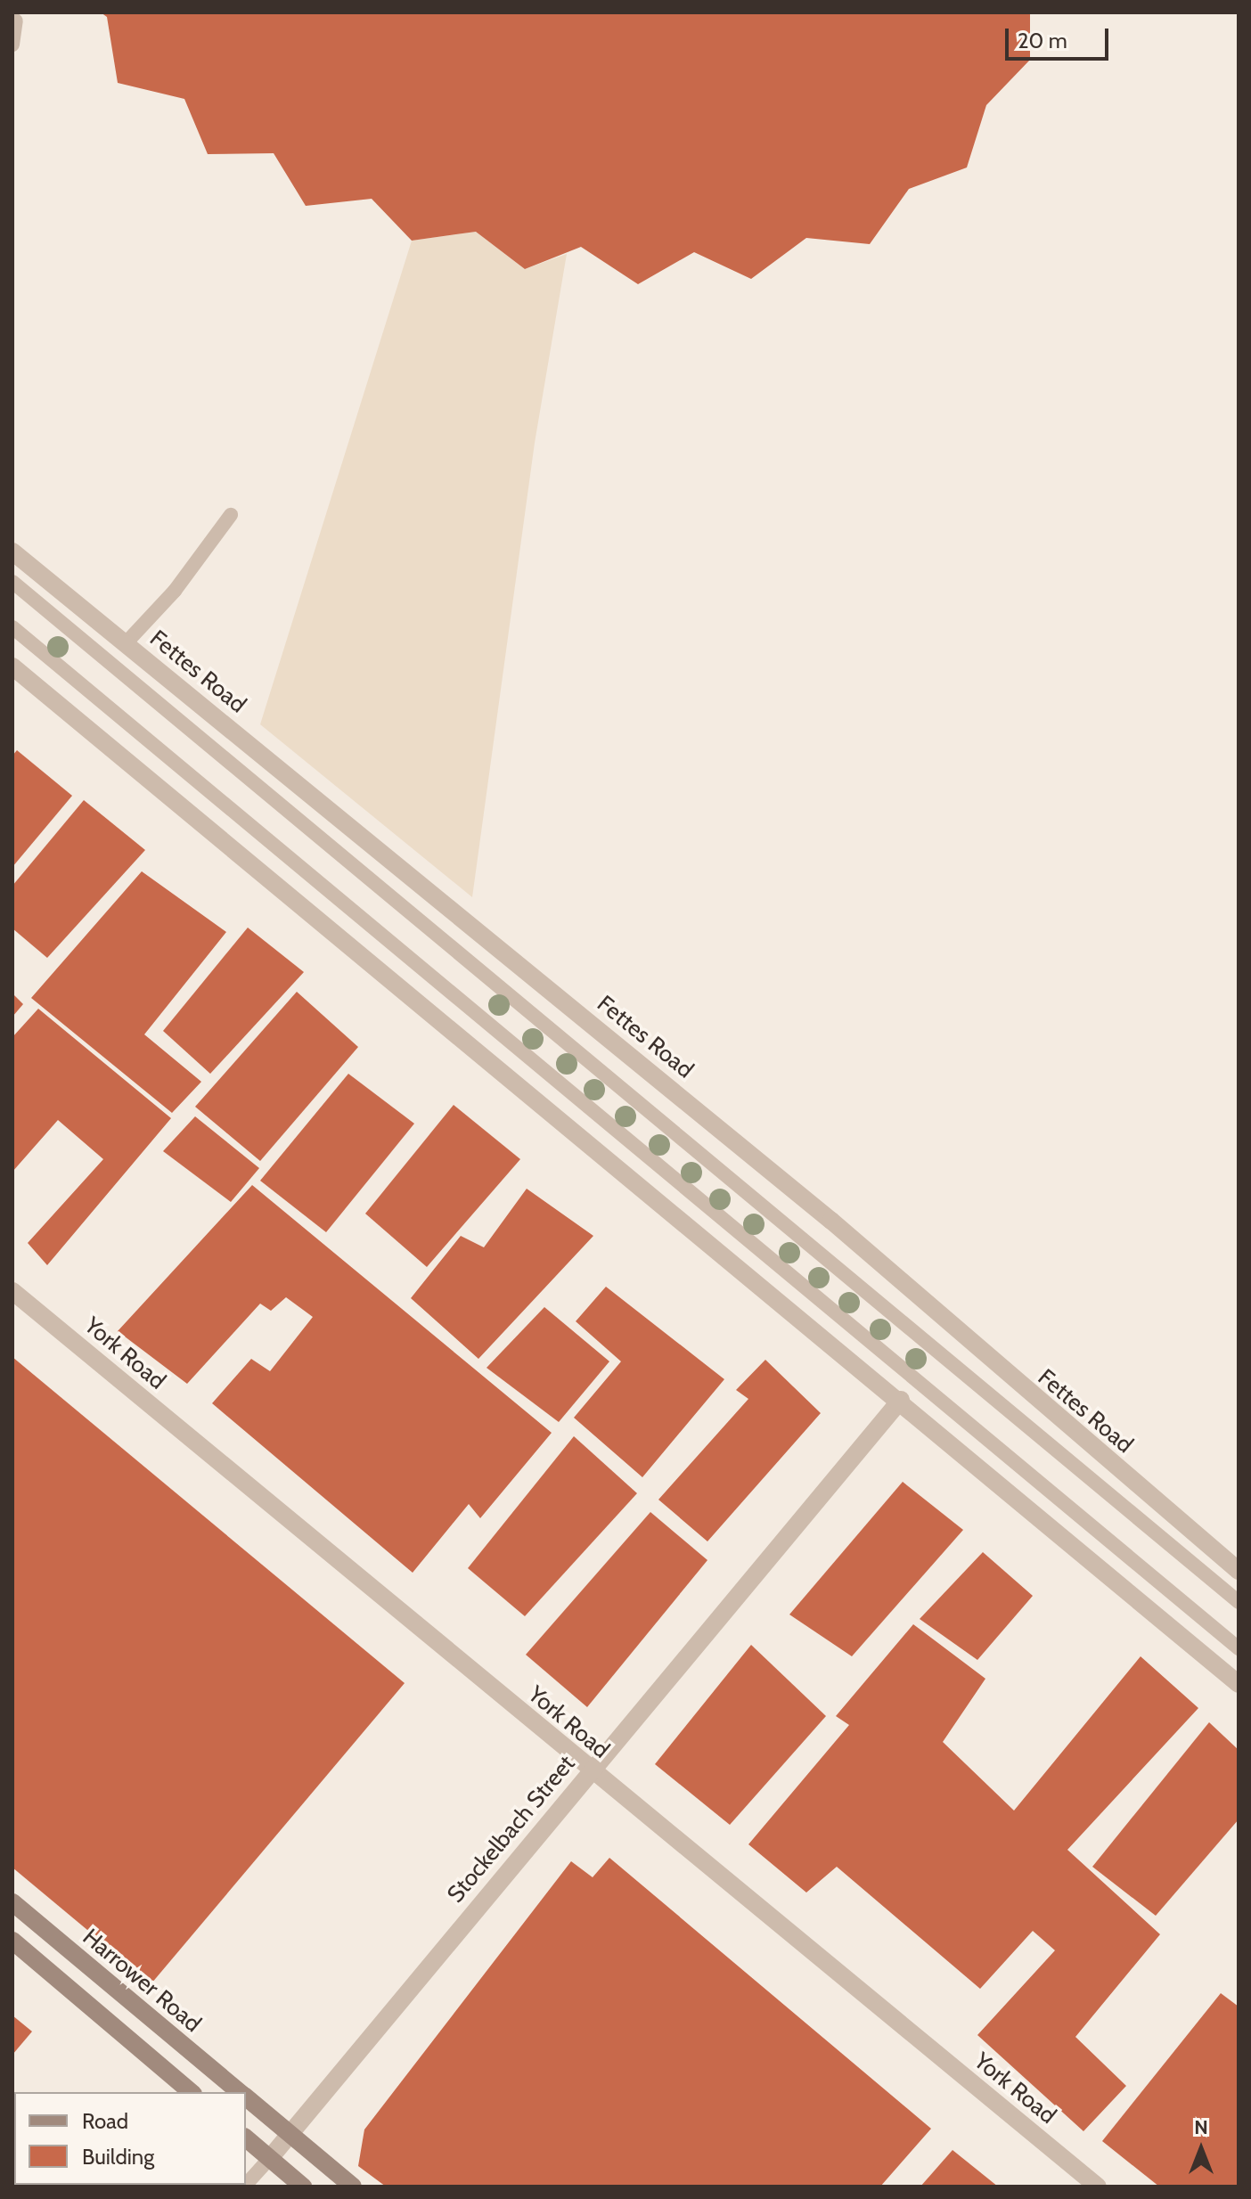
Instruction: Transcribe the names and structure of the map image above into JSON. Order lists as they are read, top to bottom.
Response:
{
  "streets": {
    "main road": ["Harrower Road"],
    "street": ["Fettes Road", "York Road", "Stockelbach Street"]
  },
  "crossings": [
    ["York Road", "Stockelbach Street"],
    ["Stockelbach Street", "Harrower Road"]
  ],
  "legend": ["Road", "Building"],
  "scale_bar": "20 m",
  "north": "top"
}
